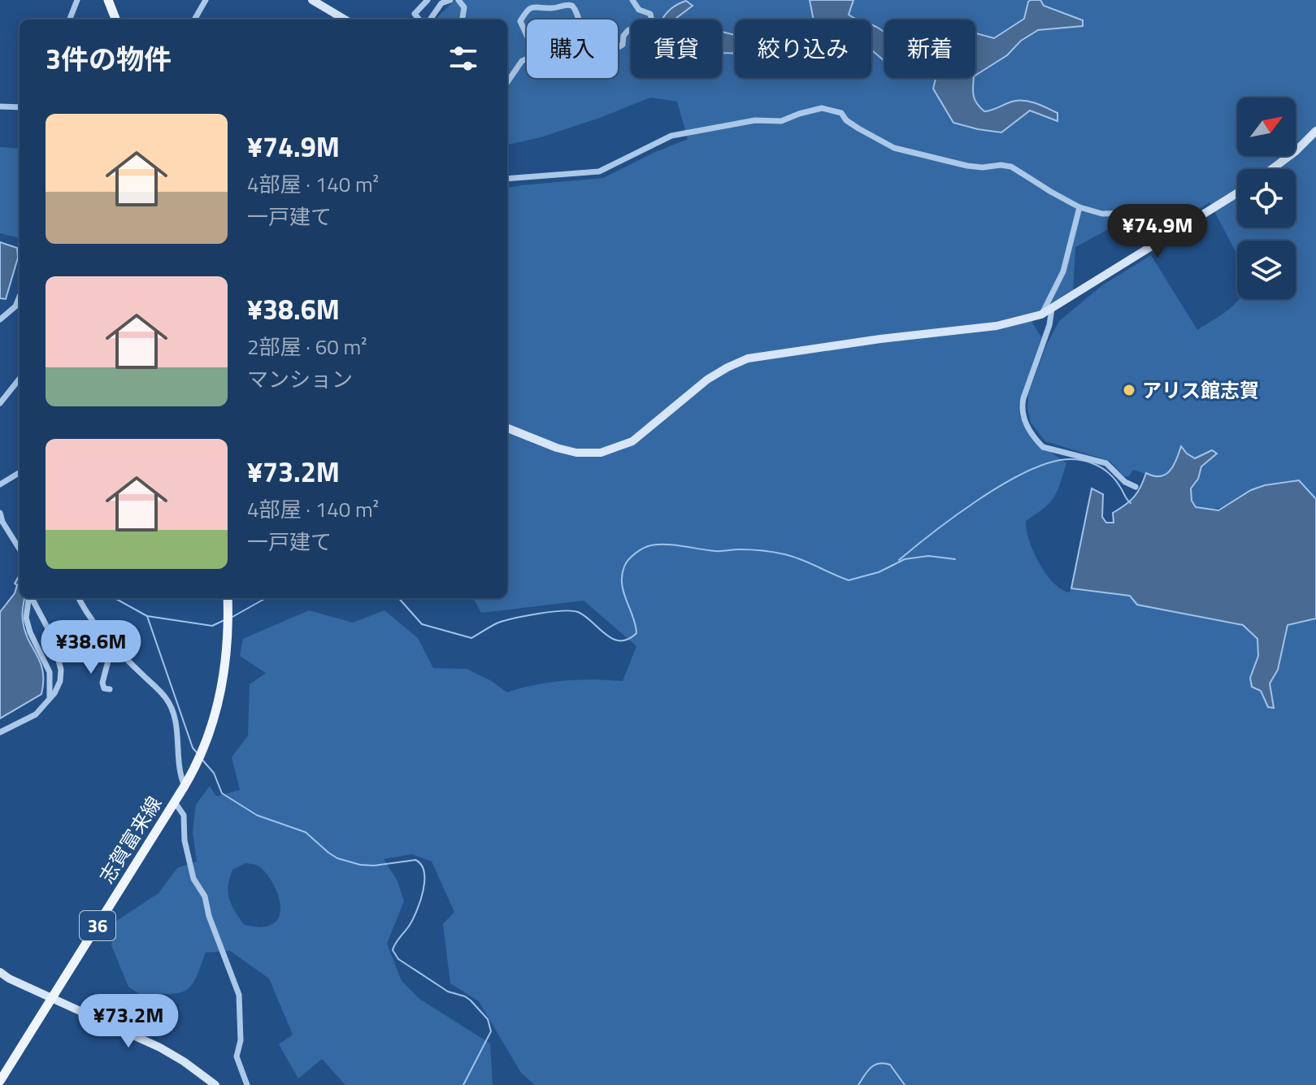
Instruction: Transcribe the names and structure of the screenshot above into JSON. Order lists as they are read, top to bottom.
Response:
{
  "streets": {
    "main road": ["志賀富来線", "36"]
  },
  "places": ["アリス館志賀"],
  "north": "top right",
  "page": {
    "chip": [
      "購入",
      "賃貸",
      "絞り込み",
      "新着"
    ],
    "heading": "3件の物件",
    "list": [
      {
        "name": "¥74.9M",
        "note": "4部屋 · 140 m² · 一戸建て"
      },
      {
        "name": "¥38.6M",
        "note": "2部屋 · 60 m² · マンション"
      },
      {
        "name": "¥73.2M",
        "note": "4部屋 · 140 m² · 一戸建て"
      }
    ],
    "price": ["¥74.9M", "¥38.6M", "¥73.2M"]
  }
}
